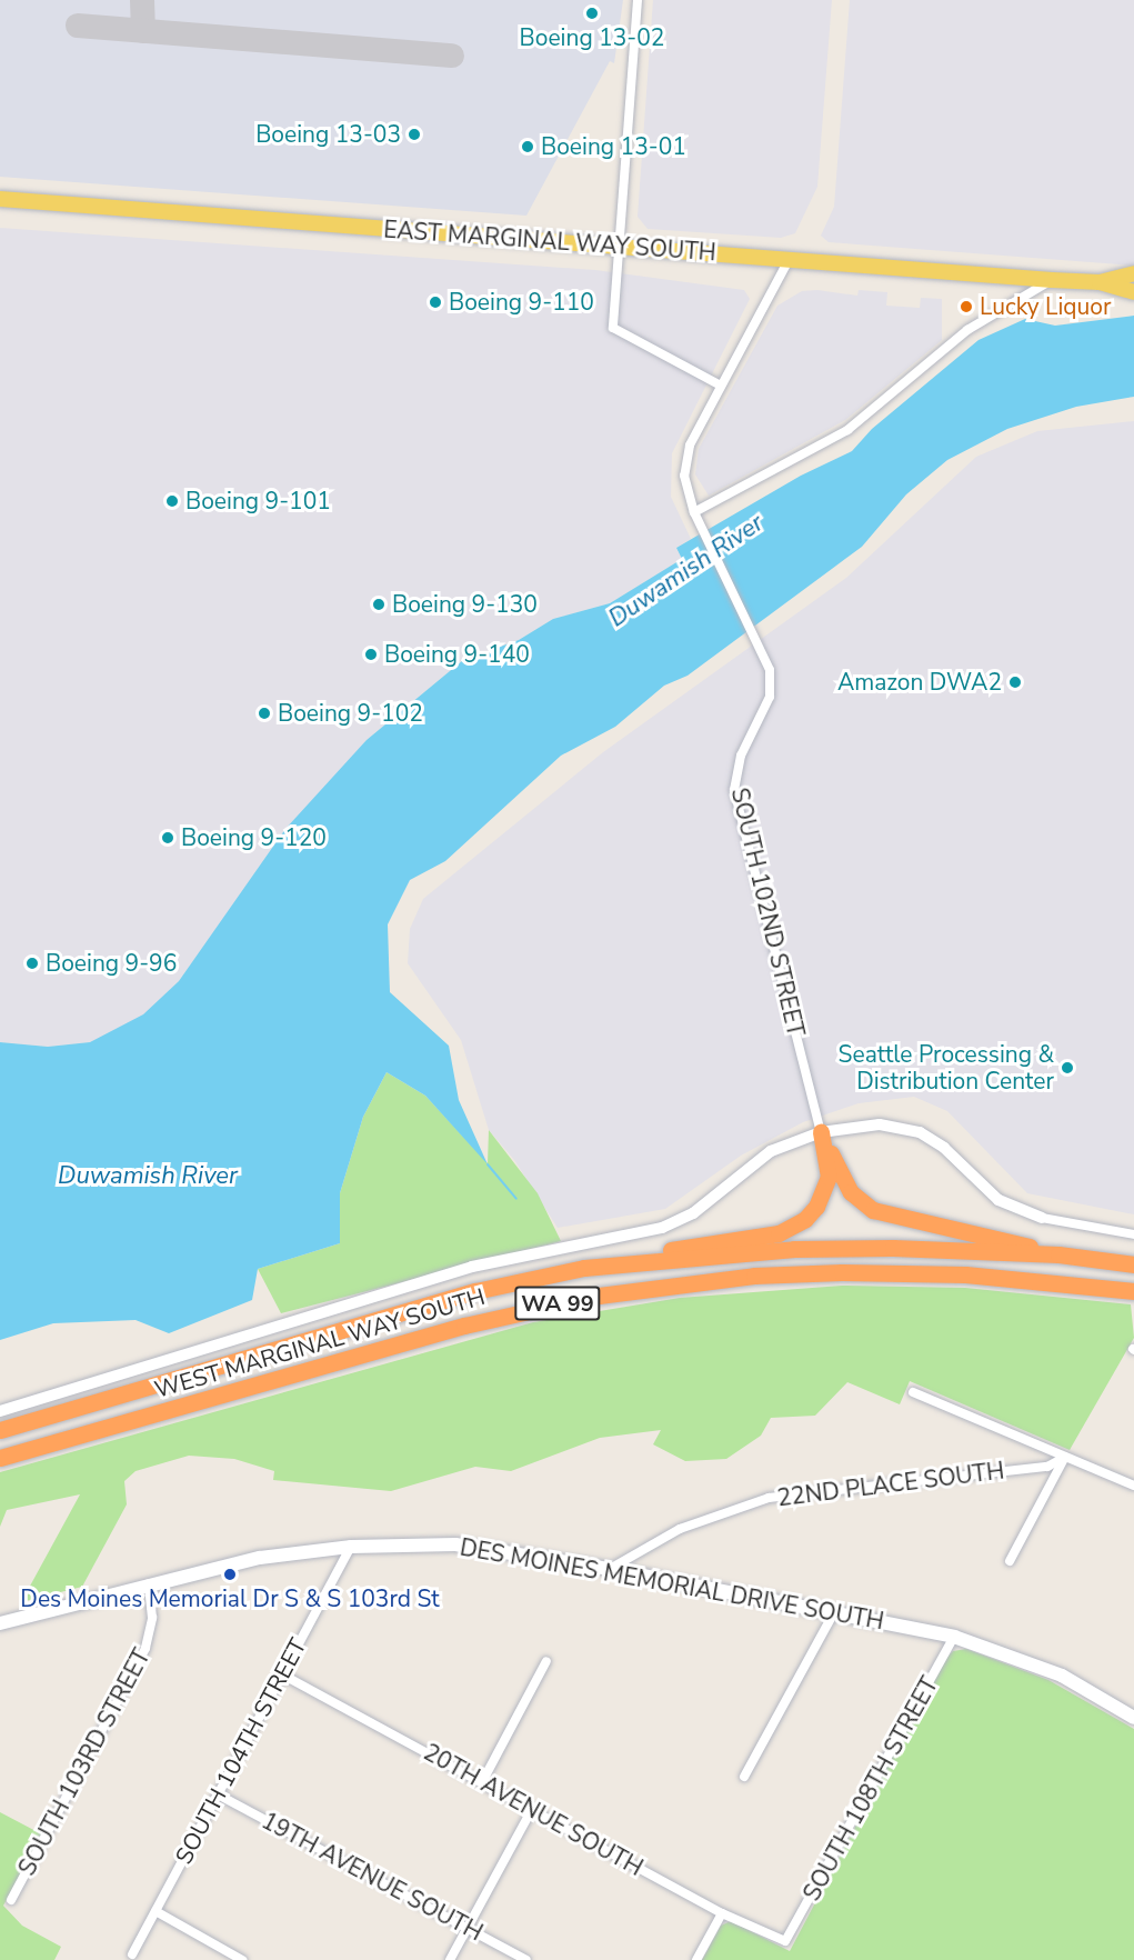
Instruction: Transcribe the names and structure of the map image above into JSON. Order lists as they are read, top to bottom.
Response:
{
  "streets": {
    "highway": ["WA 99", "WEST MARGINAL WAY SOUTH"],
    "main road": ["EAST MARGINAL WAY SOUTH", "DES MOINES MEMORIAL DRIVE SOUTH"],
    "street": [
      "SOUTH 102ND STREET",
      "22ND PLACE SOUTH",
      "SOUTH 104TH STREET",
      "SOUTH 103RD STREET",
      "SOUTH 108TH STREET",
      "20TH AVENUE SOUTH",
      "19TH AVENUE SOUTH"
    ]
  },
  "crossings": [
    ["EAST MARGINAL WAY SOUTH", "SOUTH 102ND STREET"],
    ["22ND PLACE SOUTH", "DES MOINES MEMORIAL DRIVE SOUTH"],
    ["DES MOINES MEMORIAL DRIVE SOUTH", "SOUTH 104TH STREET"],
    ["DES MOINES MEMORIAL DRIVE SOUTH", "SOUTH 103RD STREET"],
    ["DES MOINES MEMORIAL DRIVE SOUTH", "SOUTH 108TH STREET"],
    ["SOUTH 104TH STREET", "20TH AVENUE SOUTH"],
    ["SOUTH 104TH STREET", "19TH AVENUE SOUTH"],
    ["SOUTH 108TH STREET", "20TH AVENUE SOUTH"]
  ],
  "water": ["Duwamish River"],
  "places": [
    "Boeing 13-02",
    "Boeing 13-03",
    "Boeing 13-01",
    "Boeing 9-110",
    "Lucky Liquor",
    "Boeing 9-101",
    "Boeing 9-130",
    "Boeing 9-140",
    "Amazon DWA2",
    "Boeing 9-102",
    "Boeing 9-120",
    "Boeing 9-96",
    "Seattle Processing & Distribution Center",
    "Des Moines Memorial Dr S & S 103rd St"
  ]
}
